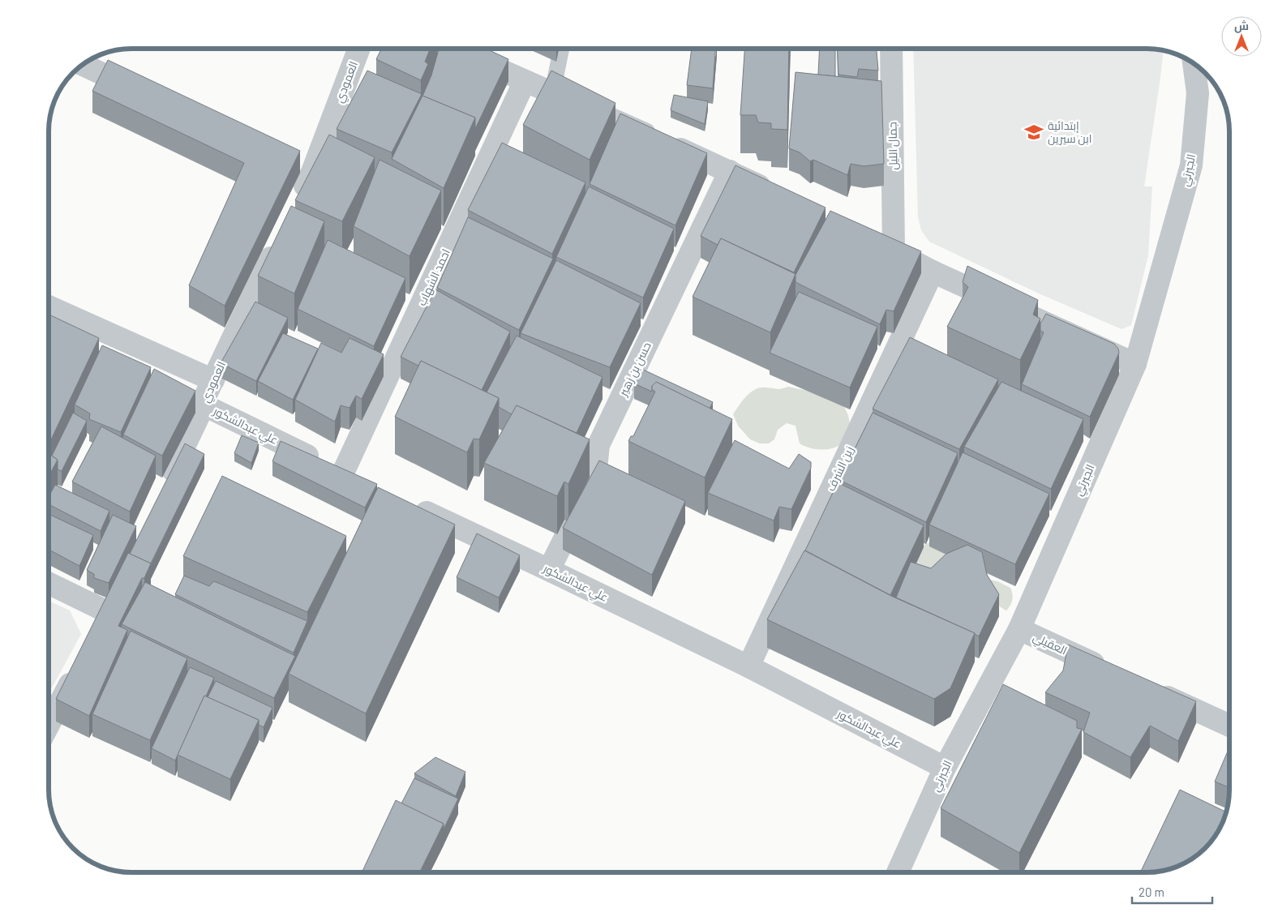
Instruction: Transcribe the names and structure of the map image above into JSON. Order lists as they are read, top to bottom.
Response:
{
  "streets": {
    "street": [
      "العمودي",
      "جمال الليل",
      "الجبرتي",
      "احمد الشهاب",
      "حسن بن زهير",
      "علي عبدالشكور",
      "زين الشرف",
      "العقيلي"
    ]
  },
  "crossings": [
    ["العمودي", "علي عبدالشكور"],
    ["الجبرتي", "علي عبدالشكور"],
    ["الجبرتي", "العقيلي"],
    ["احمد الشهاب", "علي عبدالشكور"],
    ["حسن بن زهير", "علي عبدالشكور"],
    ["علي عبدالشكور", "زين الشرف"]
  ],
  "places": {
    "school or university": ["إبتدائية ابن سيرين"]
  },
  "scale_bar": "20 m",
  "north": "top"
}
